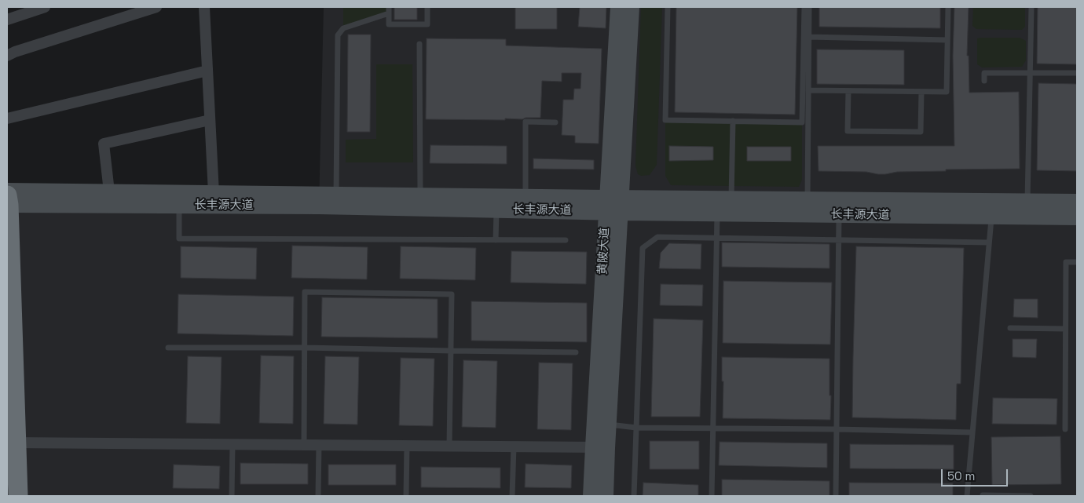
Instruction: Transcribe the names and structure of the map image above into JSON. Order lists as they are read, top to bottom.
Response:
{
  "streets": {
    "main road": ["长丰源大道", "黄陂大道"]
  },
  "crossings": [
    ["长丰源大道", "黄陂大道"]
  ],
  "scale_bar": "50 m"
}
